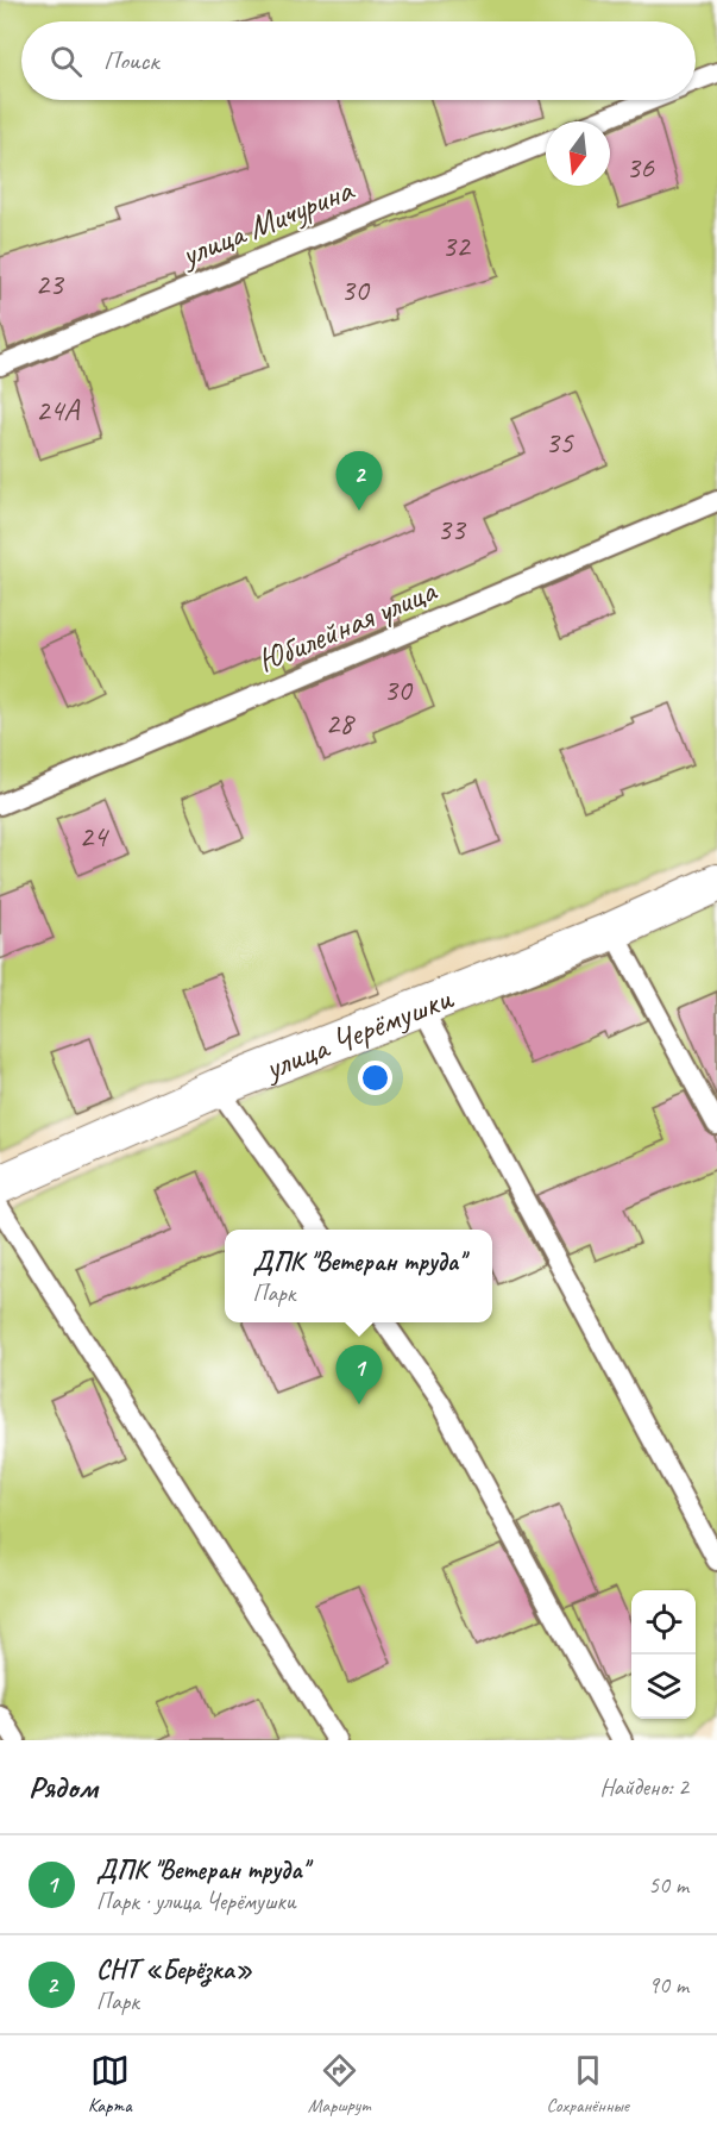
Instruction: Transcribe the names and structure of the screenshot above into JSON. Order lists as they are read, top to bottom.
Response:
{
  "streets": {
    "street": ["улица Черёмушки"],
    "lane": ["улица Мичурина", "Юбилейная улица"]
  },
  "house_numbers": [
    "36",
    "32",
    "23",
    "30",
    "24А",
    "35",
    "33",
    "30",
    "28",
    "24"
  ],
  "north": "bottom",
  "page": {
    "search": "Поиск",
    "pins": ["2", "1"],
    "popup": ["ДПК \"Ветеран труда\"", "Парк"],
    "heading": ["Рядом", "Найдено: 2"],
    "list": [
      {
        "mark": "1",
        "name": "ДПК \"Ветеран труда\"",
        "note": "Парк · улица Черёмушки",
        "value": "50 m"
      },
      {
        "mark": "2",
        "name": "СНТ «Берёзка»",
        "note": "Парк",
        "value": "90 m"
      }
    ],
    "nav": ["Карта", "Маршрут", "Сохранённые"]
  }
}
